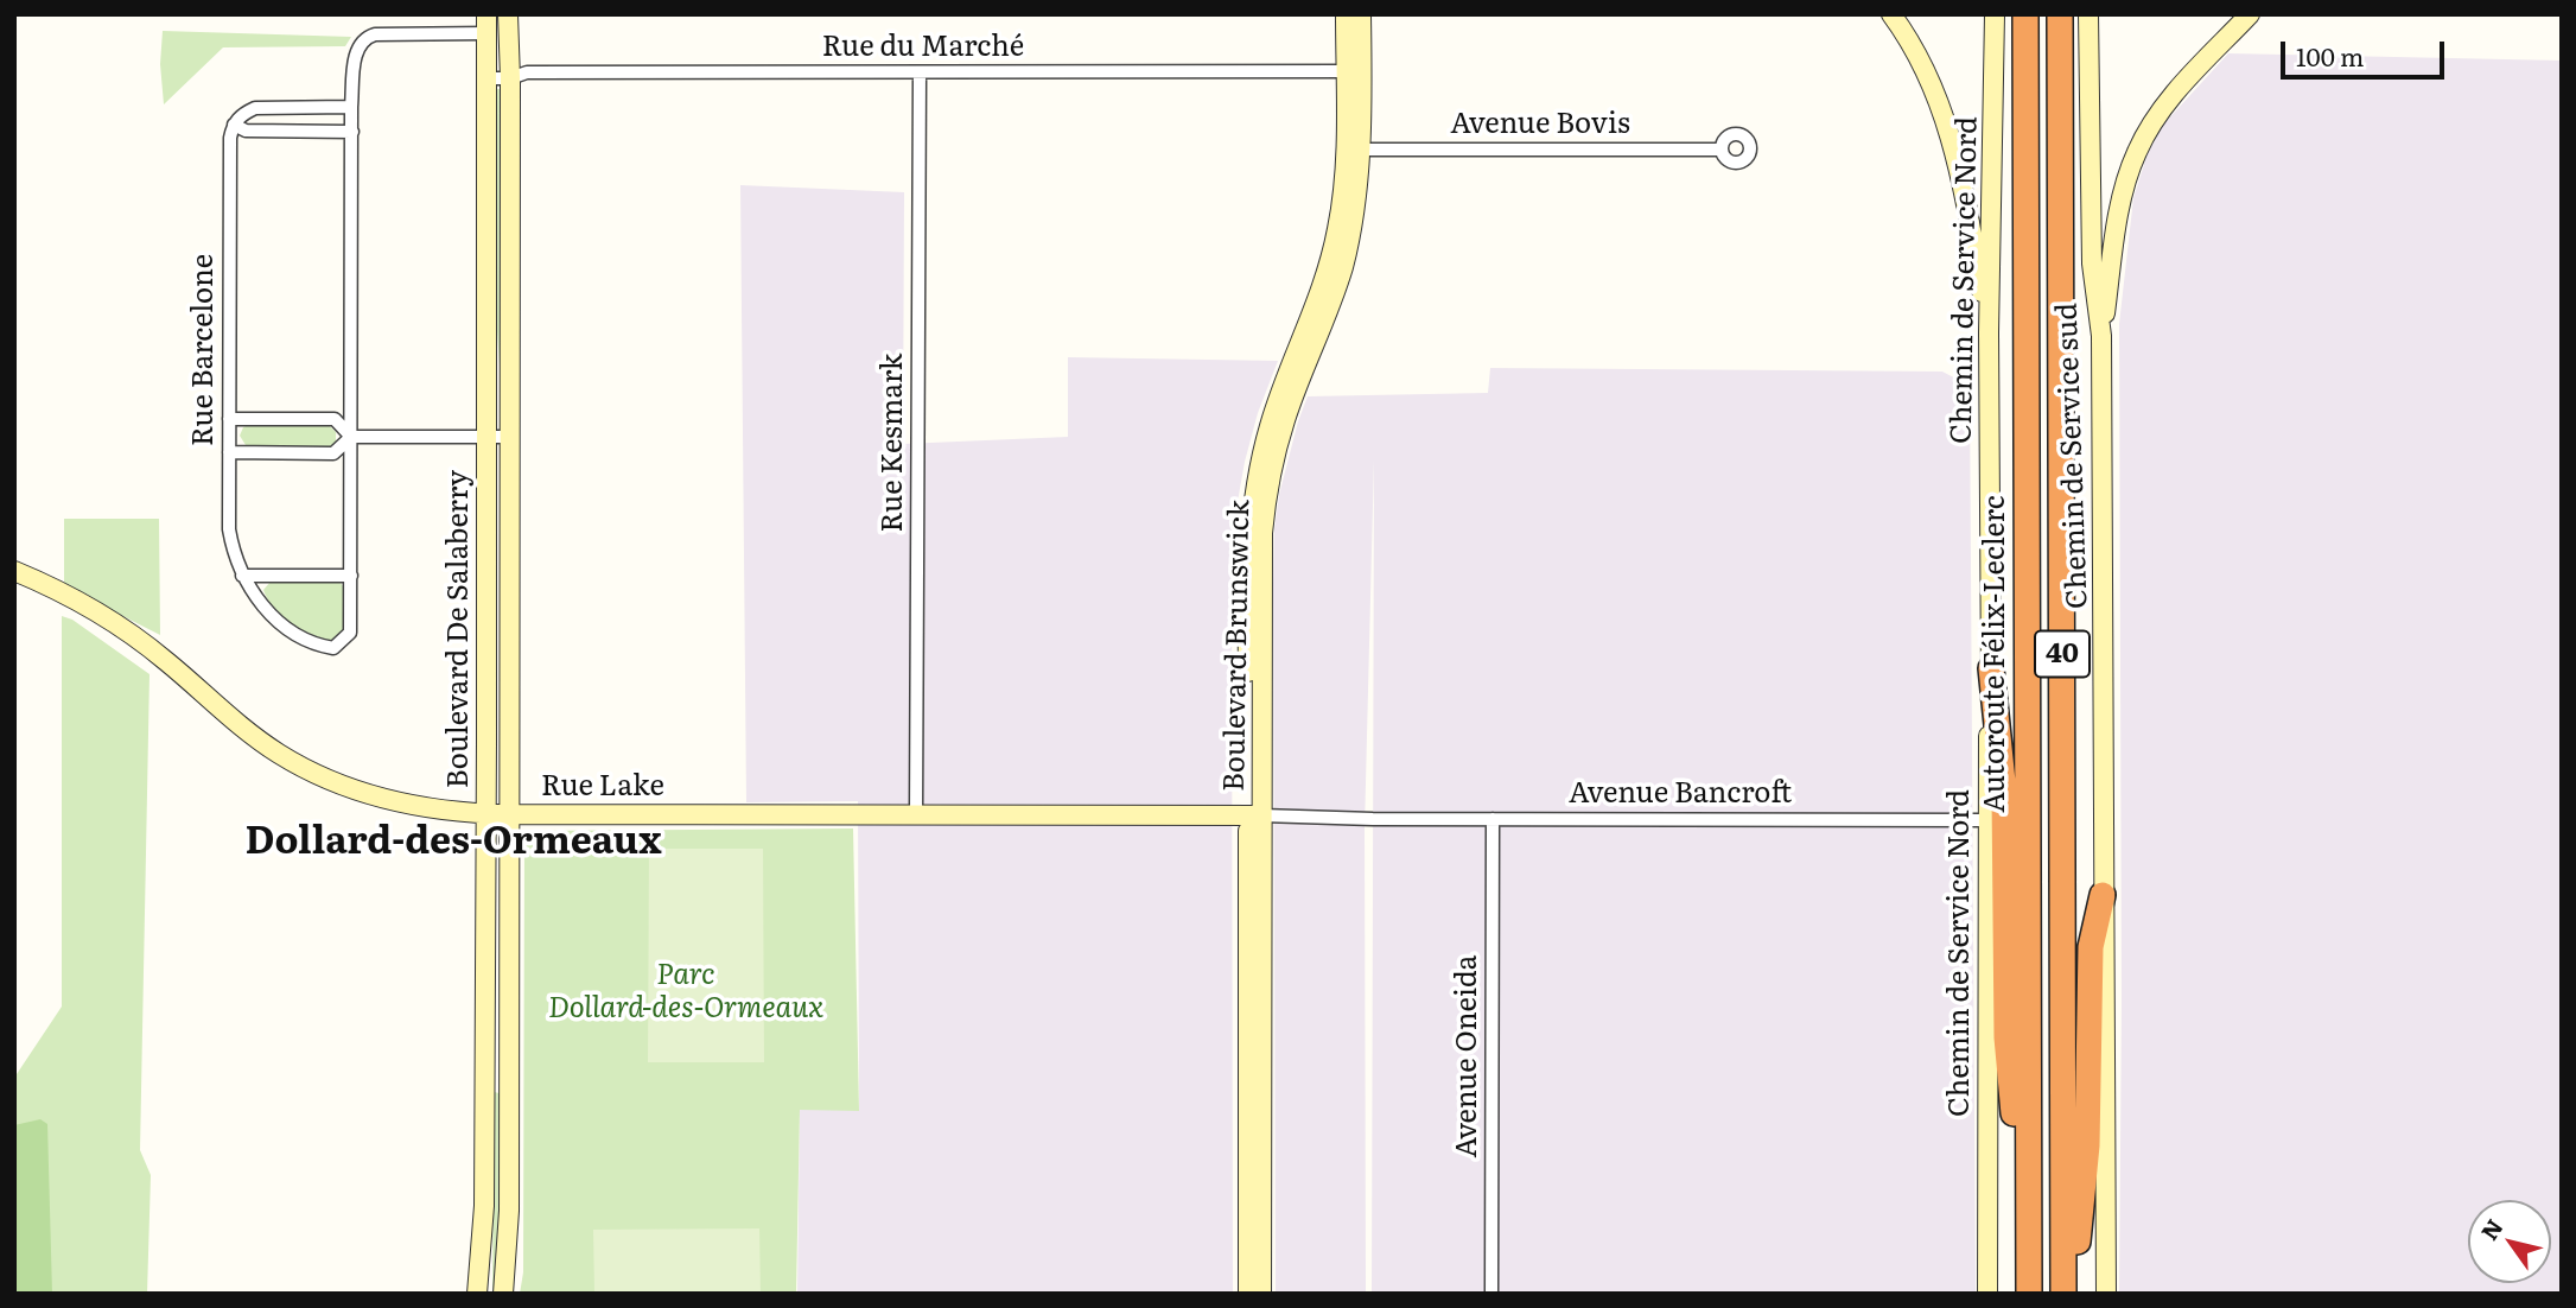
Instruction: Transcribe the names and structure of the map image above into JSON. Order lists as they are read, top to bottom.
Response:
{
  "streets": {
    "highway": ["Autoroute Félix-Leclerc", "40"],
    "street": [
      "Rue du Marché",
      "Avenue Bovis",
      "Chemin de Service Nord",
      "Rue Barcelone",
      "Rue Kesmark",
      "Chemin de Service sud",
      "Boulevard De Salaberry",
      "Boulevard Brunswick",
      "Rue Lake",
      "Avenue Bancroft",
      "Avenue Oneida"
    ]
  },
  "crossings": [
    ["Rue du Marché", "Rue Kesmark"],
    ["Rue du Marché", "Boulevard De Salaberry"],
    ["Rue du Marché", "Boulevard Brunswick"],
    ["Avenue Bovis", "Boulevard Brunswick"],
    ["Chemin de Service Nord", "Avenue Bancroft"],
    ["Rue Barcelone", "Boulevard De Salaberry"],
    ["Rue Kesmark", "Rue Lake"],
    ["Boulevard De Salaberry", "Rue Lake"],
    ["Boulevard Brunswick", "Rue Lake"],
    ["Boulevard Brunswick", "Avenue Bancroft"],
    ["Rue Lake", "Avenue Bancroft"],
    ["Avenue Bancroft", "Avenue Oneida"]
  ],
  "districts": ["Dollard-des-Ormeaux"],
  "parks": ["Parc Dollard-des-Ormeaux"],
  "scale_bar": "100 m",
  "north": "top left"
}
